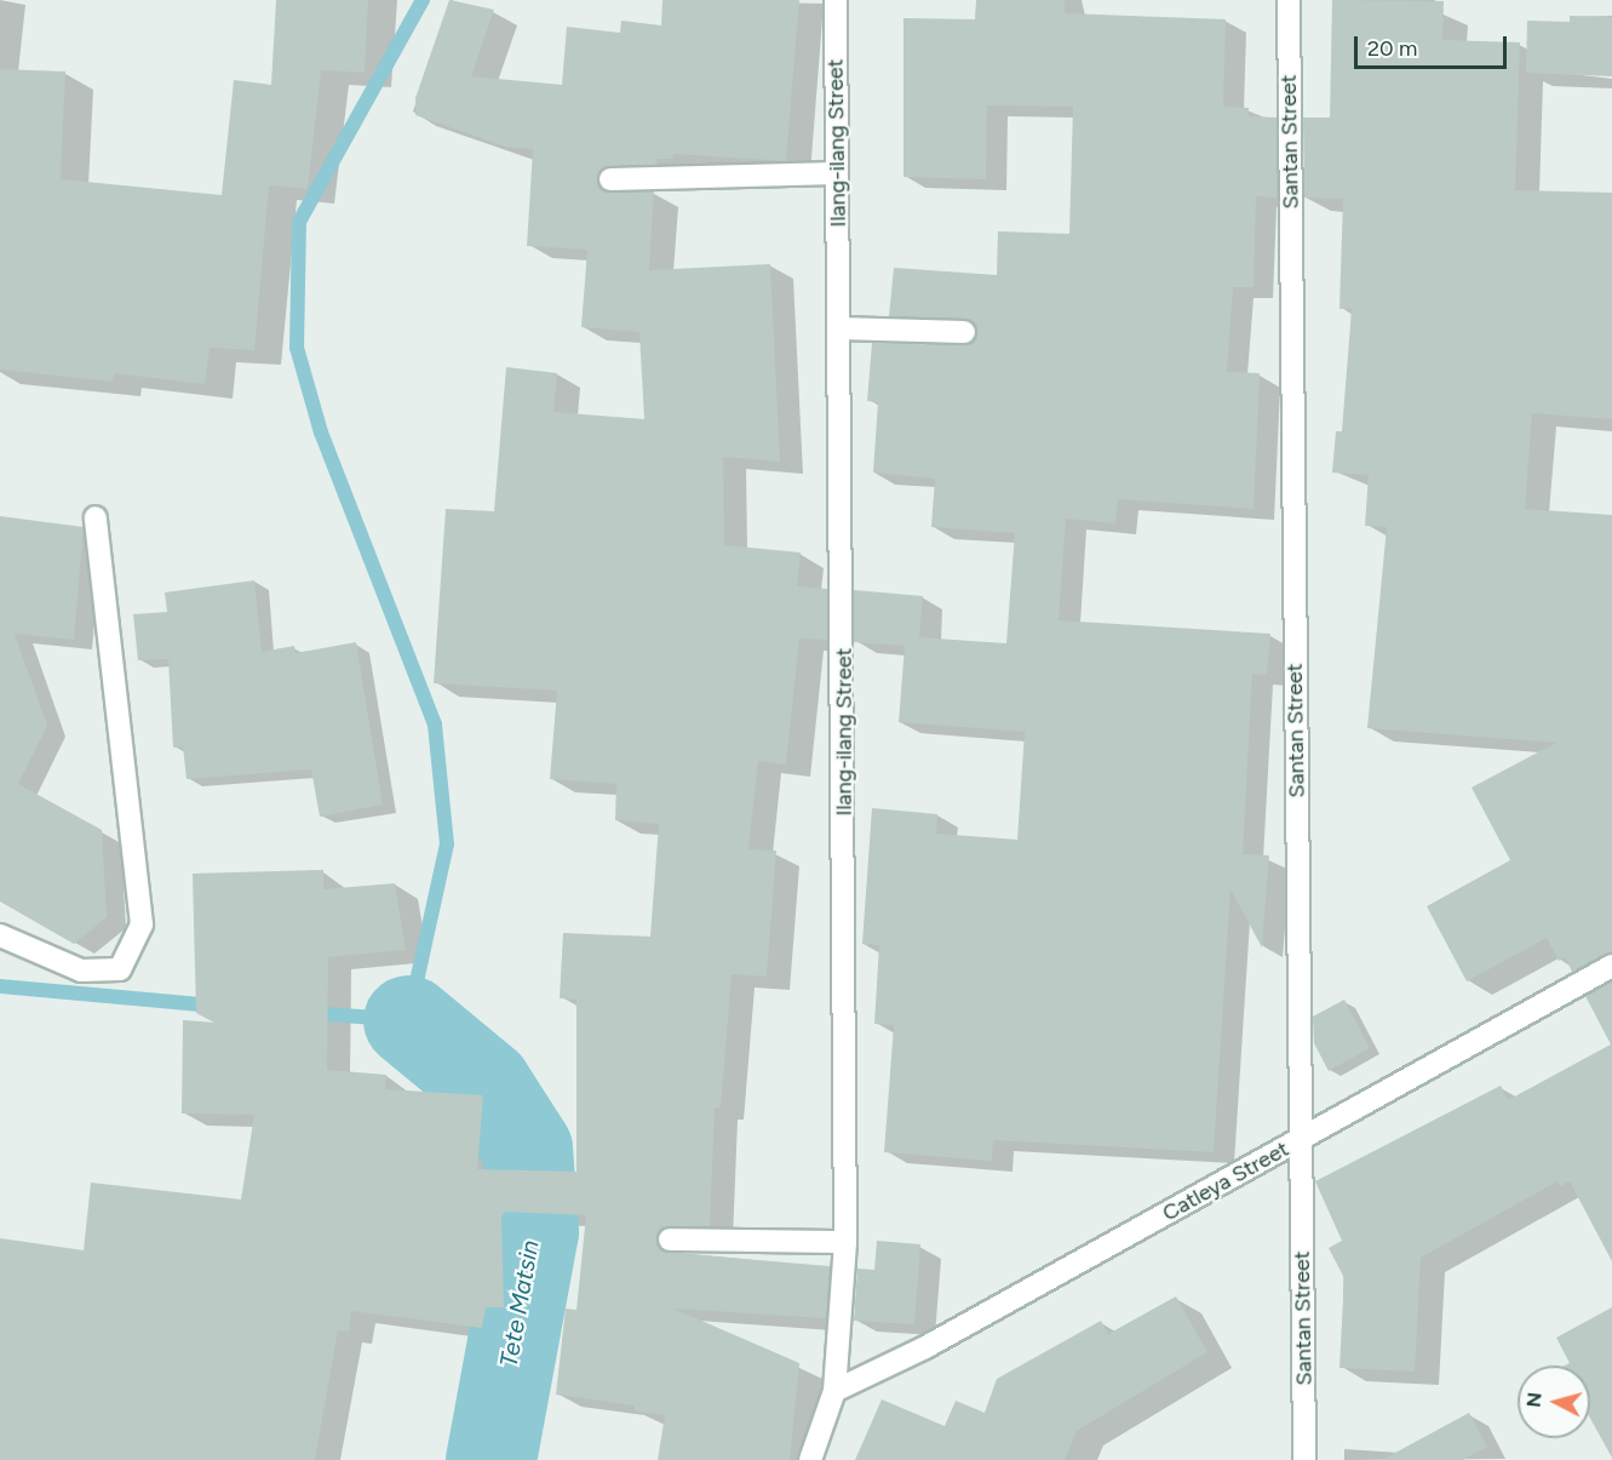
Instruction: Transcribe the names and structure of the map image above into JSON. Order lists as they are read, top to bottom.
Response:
{
  "streets": {
    "street": ["Santan Street", "Ilang-ilang Street", "Catleya Street"]
  },
  "crossings": [
    ["Santan Street", "Catleya Street"],
    ["Ilang-ilang Street", "Catleya Street"]
  ],
  "water": ["Tete Matsin"],
  "scale_bar": "20 m",
  "north": "left"
}
